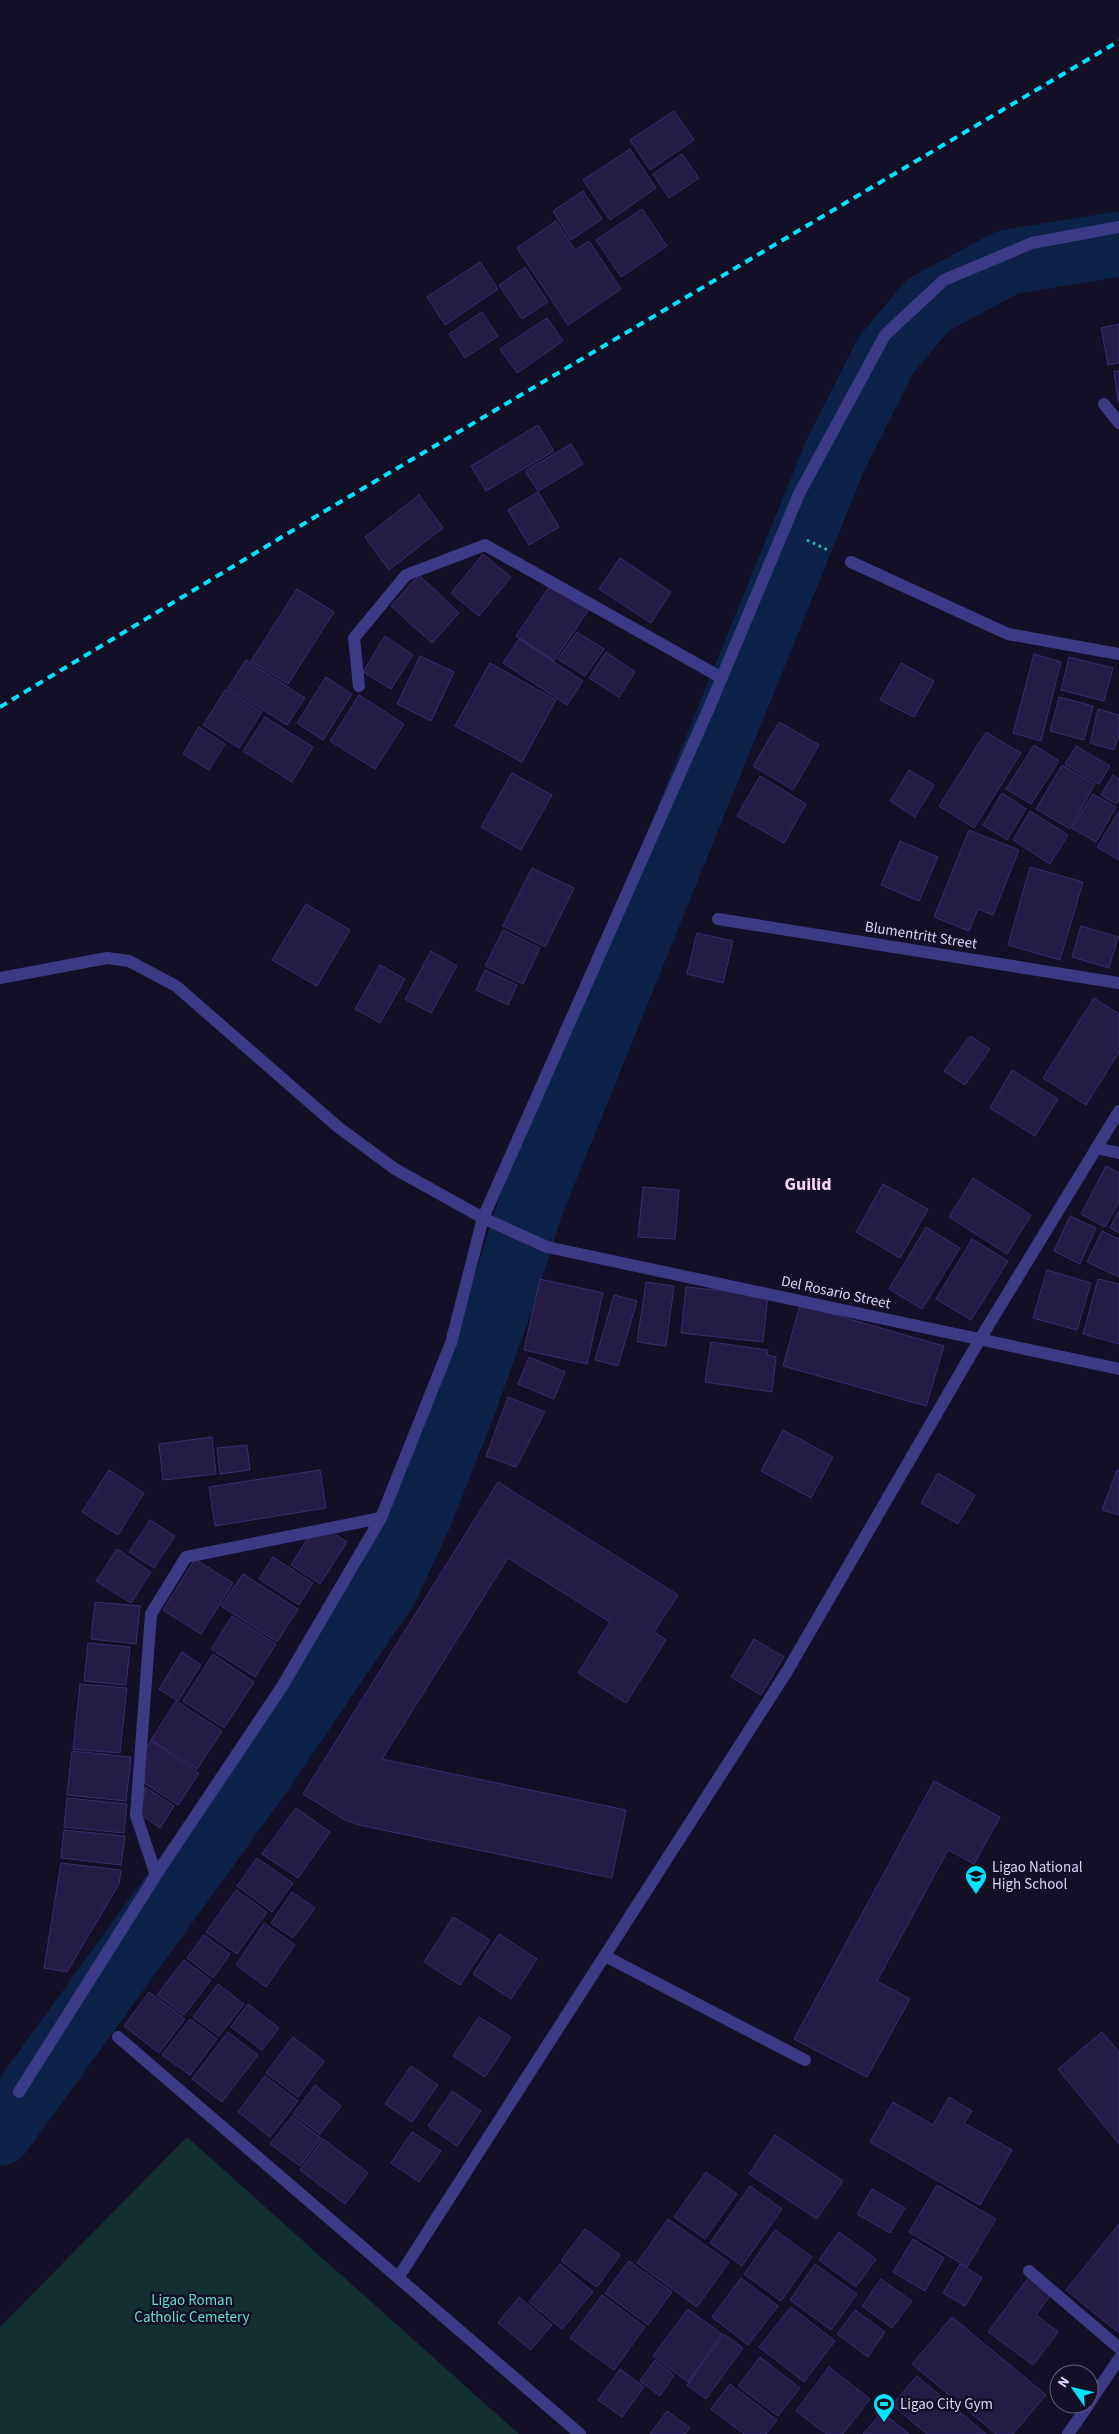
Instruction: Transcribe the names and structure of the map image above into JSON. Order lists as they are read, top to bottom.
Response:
{
  "streets": {
    "street": ["Blumentritt Street", "Del Rosario Street"]
  },
  "districts": ["Guilid"],
  "parks": ["Ligao Roman Catholic Cemetery"],
  "places": {
    "school or university": ["Ligao National High School"],
    "sports": ["Ligao City Gym"]
  },
  "north": "top left"
}
